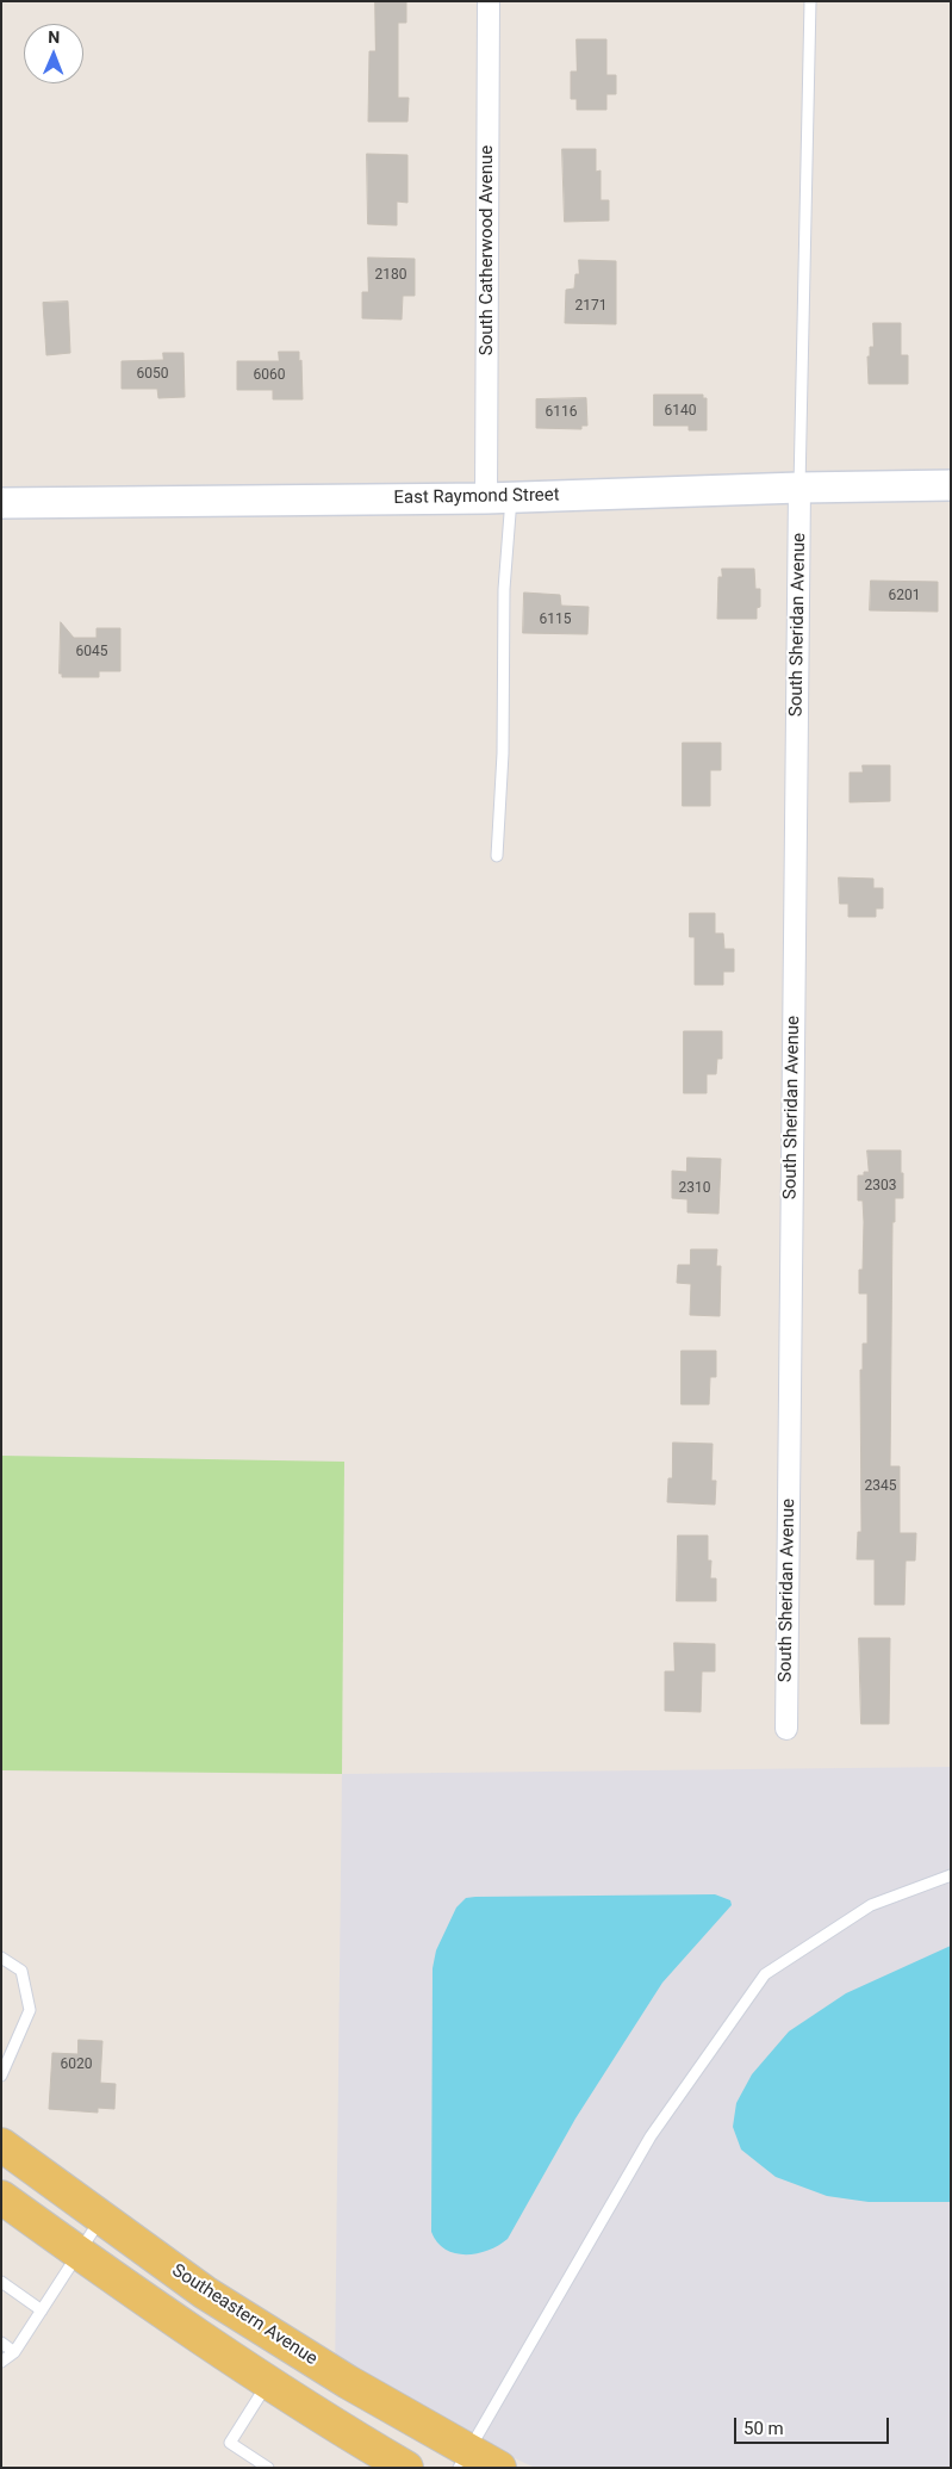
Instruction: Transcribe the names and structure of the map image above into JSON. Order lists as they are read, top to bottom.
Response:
{
  "streets": {
    "main road": ["East Raymond Street", "Southeastern Avenue"],
    "street": ["South Catherwood Avenue", "South Sheridan Avenue"]
  },
  "crossings": [
    ["South Catherwood Avenue", "East Raymond Street"],
    ["East Raymond Street", "South Sheridan Avenue"]
  ],
  "house_numbers": [
    "2180",
    "2171",
    "6050",
    "6060",
    "6140",
    "6116",
    "6201",
    "6115",
    "6045",
    "2303",
    "2310",
    "2345",
    "6020"
  ],
  "scale_bar": "50 m",
  "north": "top"
}
